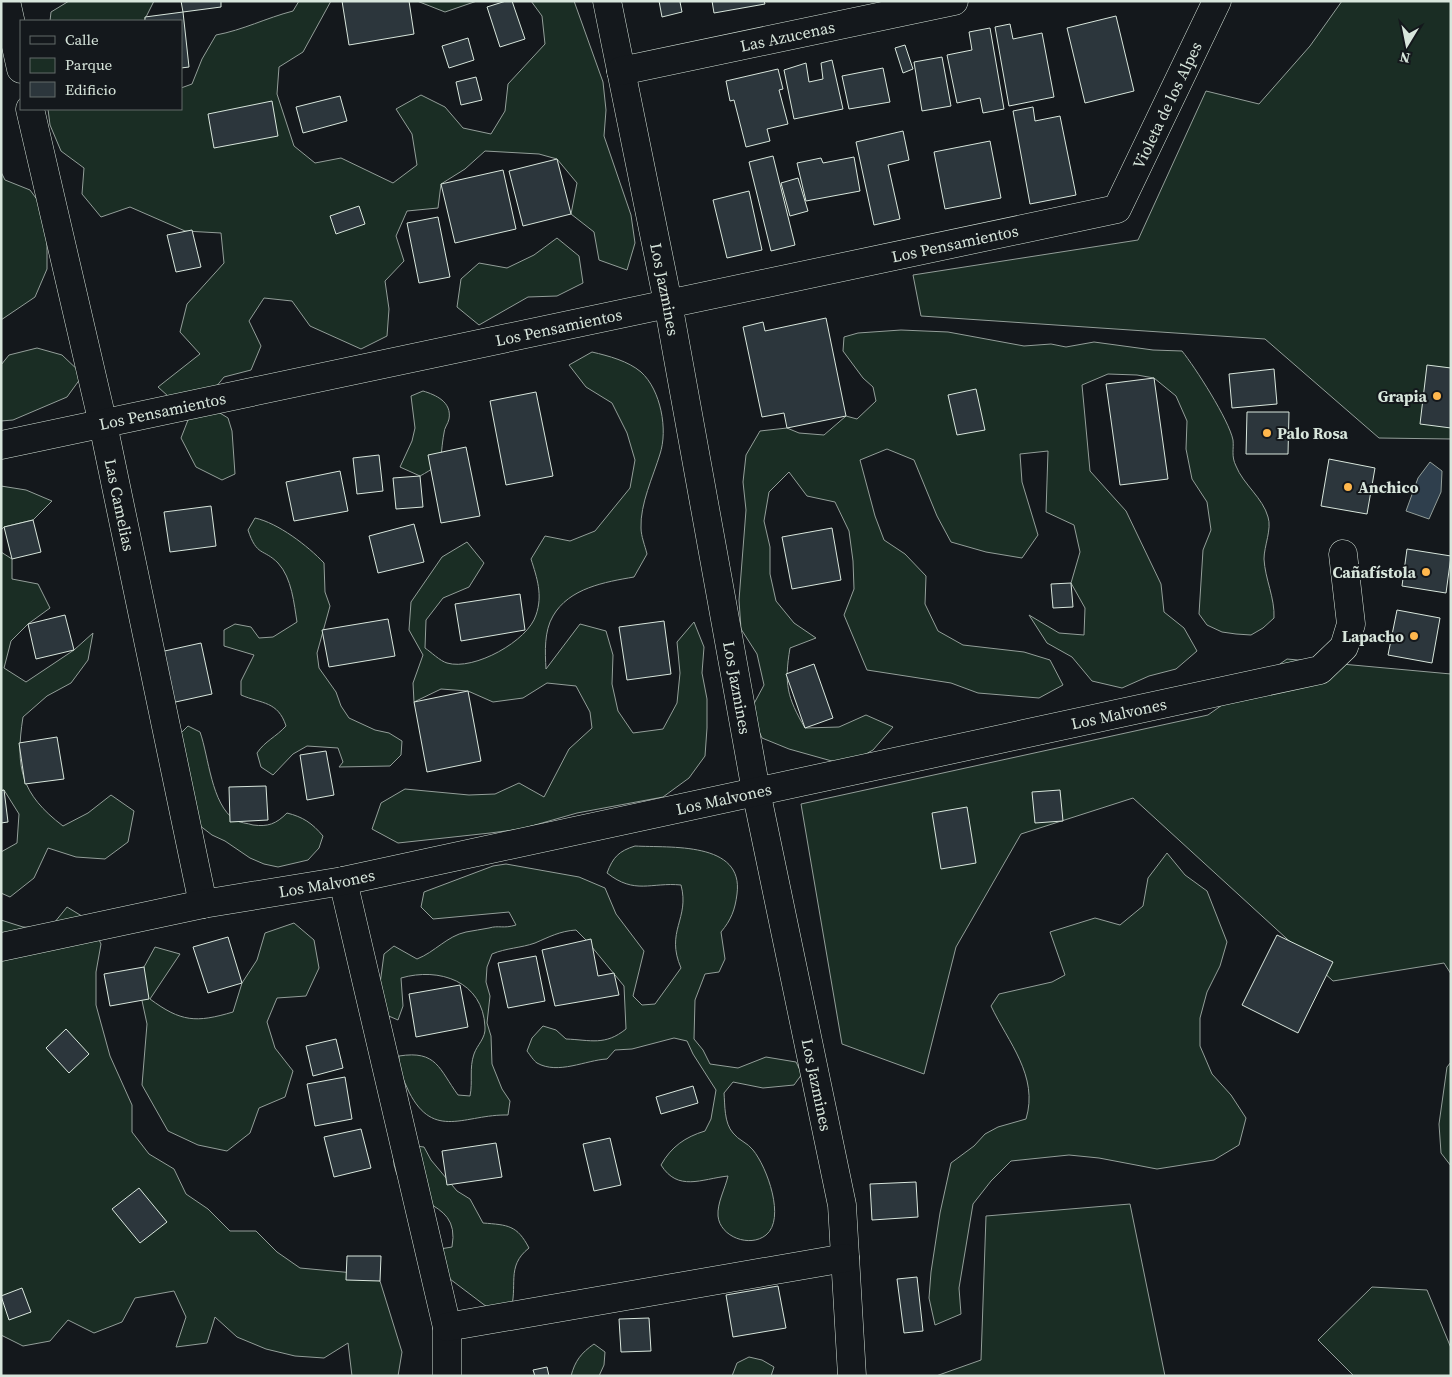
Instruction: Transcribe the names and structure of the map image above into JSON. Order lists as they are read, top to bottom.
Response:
{
  "streets": {
    "street": [
      "Las Azucenas",
      "Violeta de los Alpes",
      "Los Pensamientos",
      "Los Jazmines",
      "Las Camelias",
      "Los Malvones"
    ]
  },
  "crossings": [
    ["Las Azucenas", "Los Jazmines"],
    ["Violeta de los Alpes", "Los Pensamientos"],
    ["Los Pensamientos", "Los Jazmines"],
    ["Los Pensamientos", "Las Camelias"],
    ["Los Jazmines", "Los Malvones"],
    ["Las Camelias", "Los Malvones"]
  ],
  "places": [
    "Grapia",
    "Palo Rosa",
    "Anchico",
    "Cañafístola",
    "Lapacho"
  ],
  "legend": ["Calle", "Parque", "Edificio"],
  "north": "bottom"
}
